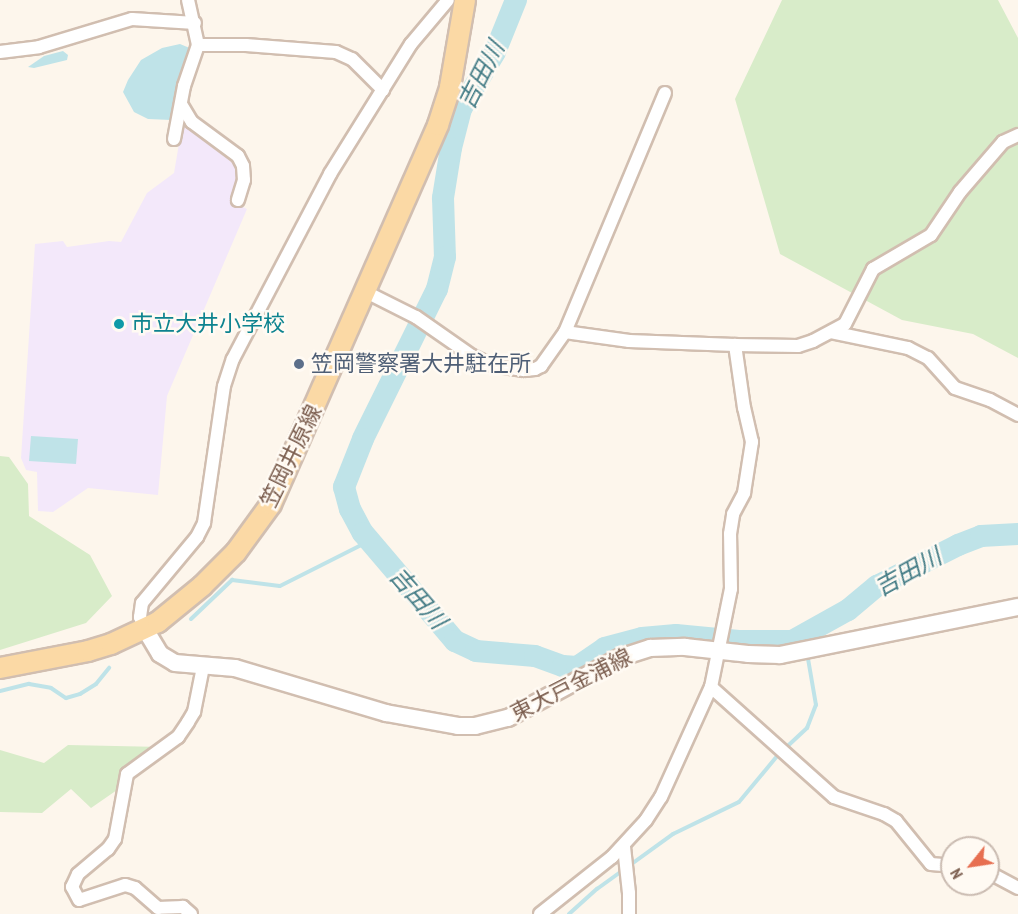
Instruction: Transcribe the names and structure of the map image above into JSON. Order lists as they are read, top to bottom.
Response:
{
  "streets": {
    "main road": ["笠岡井原線", "東大戸金浦線"]
  },
  "crossings": [
    ["笠岡井原線", "東大戸金浦線"]
  ],
  "water": ["吉田川"],
  "places": ["市立大井小学校", "笠岡警察署大井駐在所"],
  "north": "bottom left"
}
